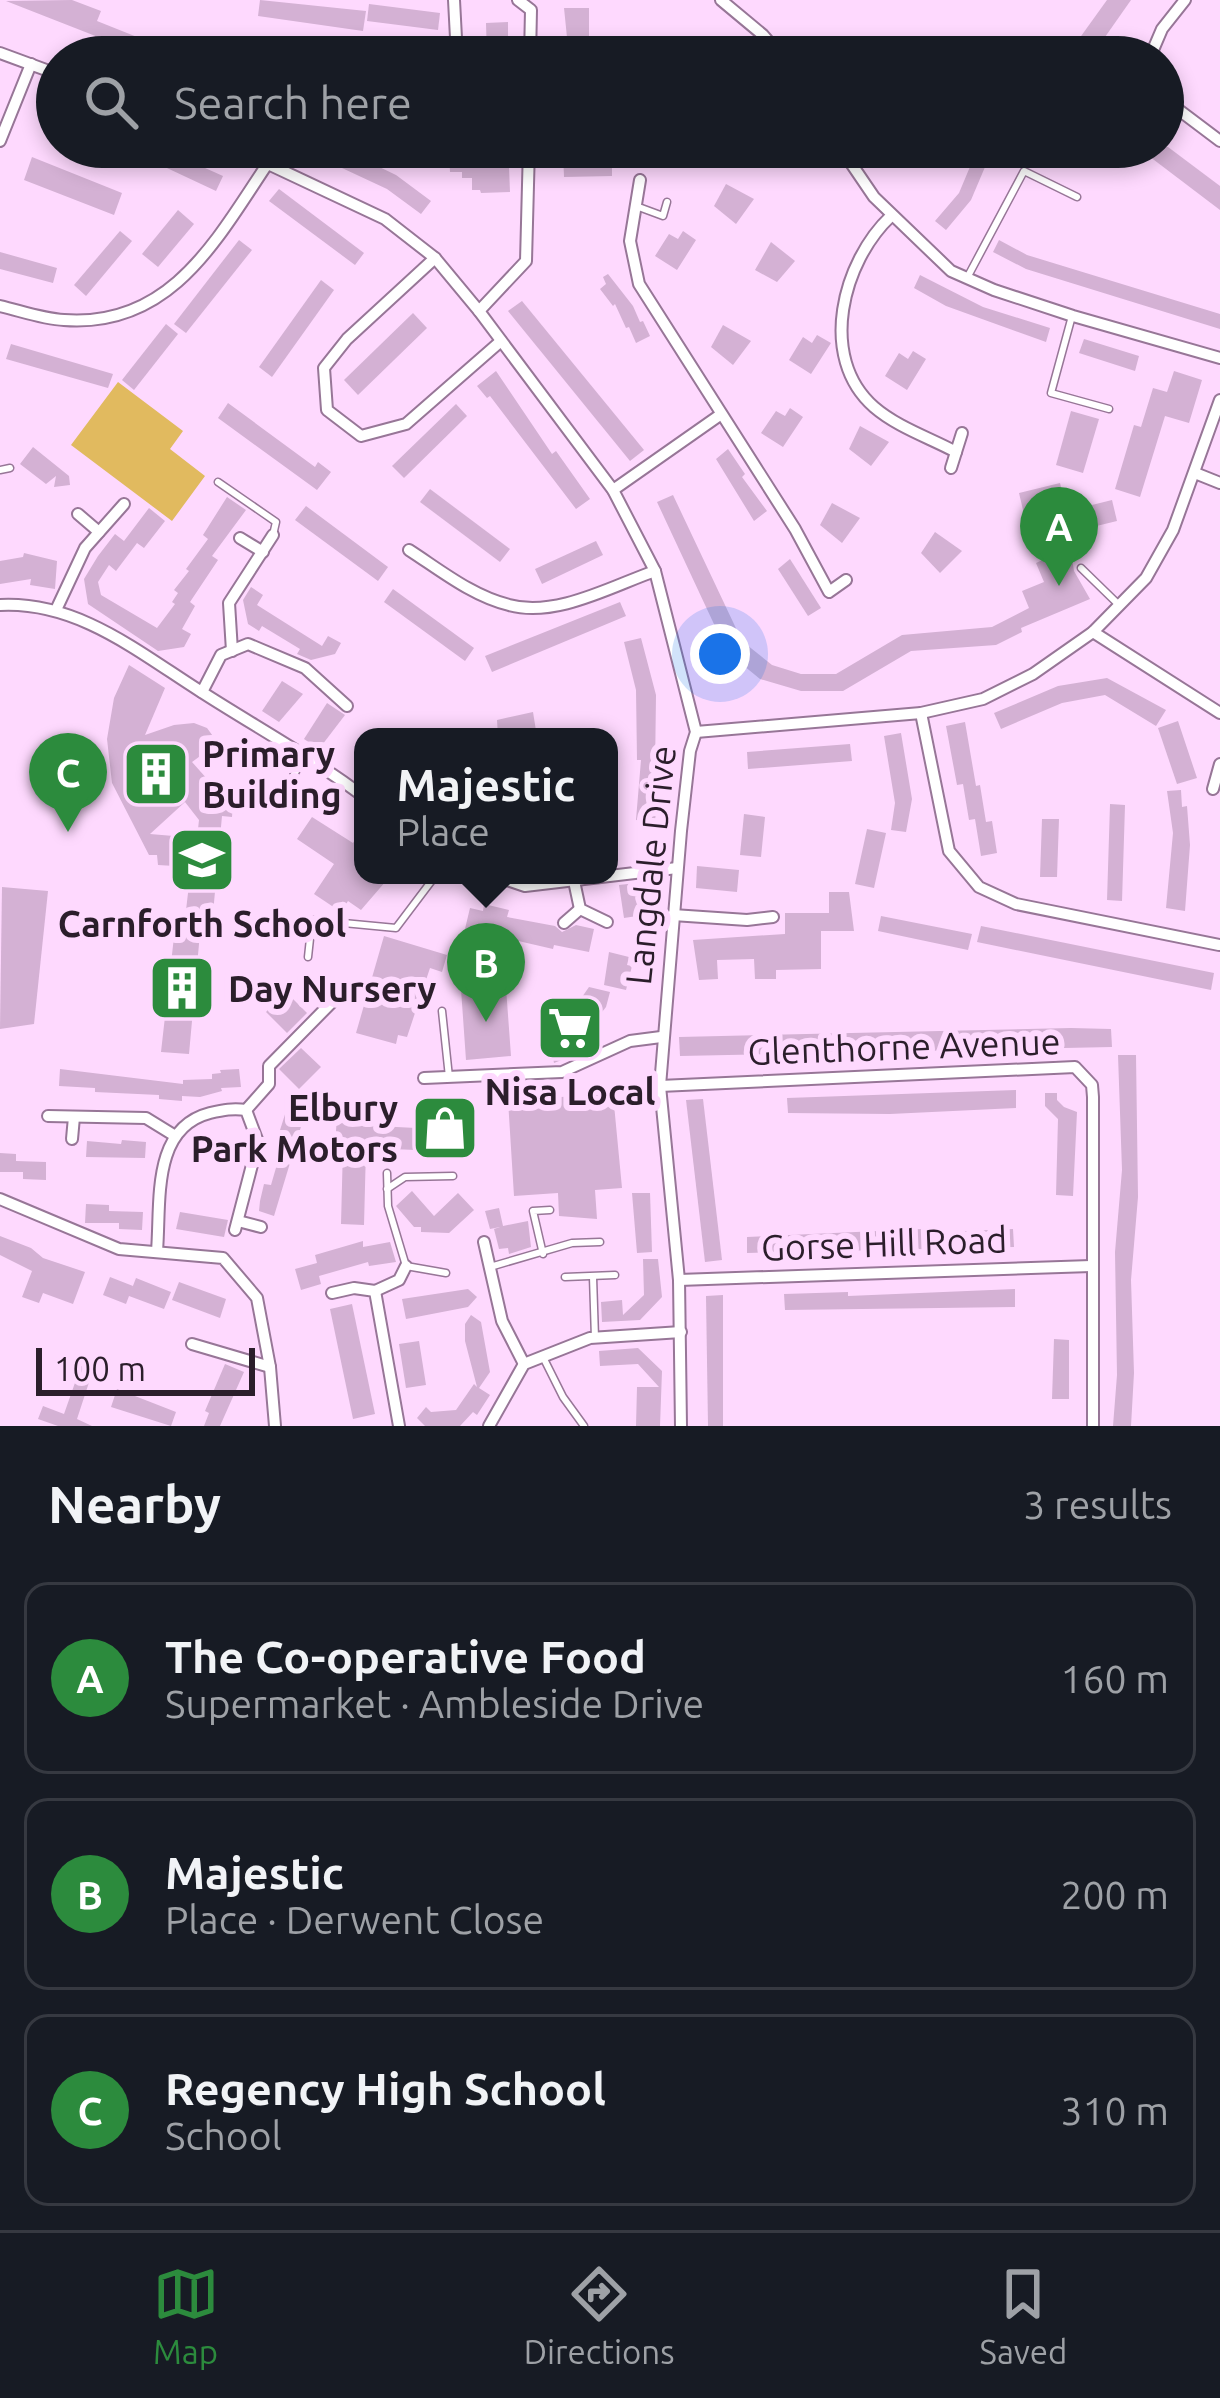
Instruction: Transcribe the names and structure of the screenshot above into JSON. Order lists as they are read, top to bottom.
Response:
{
  "streets": {
    "street": ["Langdale Drive", "Glenthorne Avenue", "Gorse Hill Road"]
  },
  "crossings": [
    ["Langdale Drive", "Glenthorne Avenue"],
    ["Langdale Drive", "Gorse Hill Road"],
    ["Glenthorne Avenue", "Gorse Hill Road"]
  ],
  "places": {
    "building": ["Primary Building", "Day Nursery"],
    "school or university": ["Carnforth School"],
    "supermarket": ["Nisa Local"],
    "shop": ["Elbury Park Motors"]
  },
  "scale_bar": "100 m",
  "page": {
    "search": "Search here",
    "pins": ["A", "C", "B"],
    "popup": ["Majestic", "Place"],
    "scale": "100 m",
    "heading": ["Nearby", "3 results"],
    "list": [
      {
        "mark": "A",
        "name": "The Co-operative Food",
        "note": "Supermarket · Ambleside Drive",
        "value": "160 m"
      },
      {
        "mark": "B",
        "name": "Majestic",
        "note": "Place · Derwent Close",
        "value": "200 m"
      },
      {
        "mark": "C",
        "name": "Regency High School",
        "note": "School",
        "value": "310 m"
      }
    ],
    "nav": ["Map", "Directions", "Saved"]
  }
}
